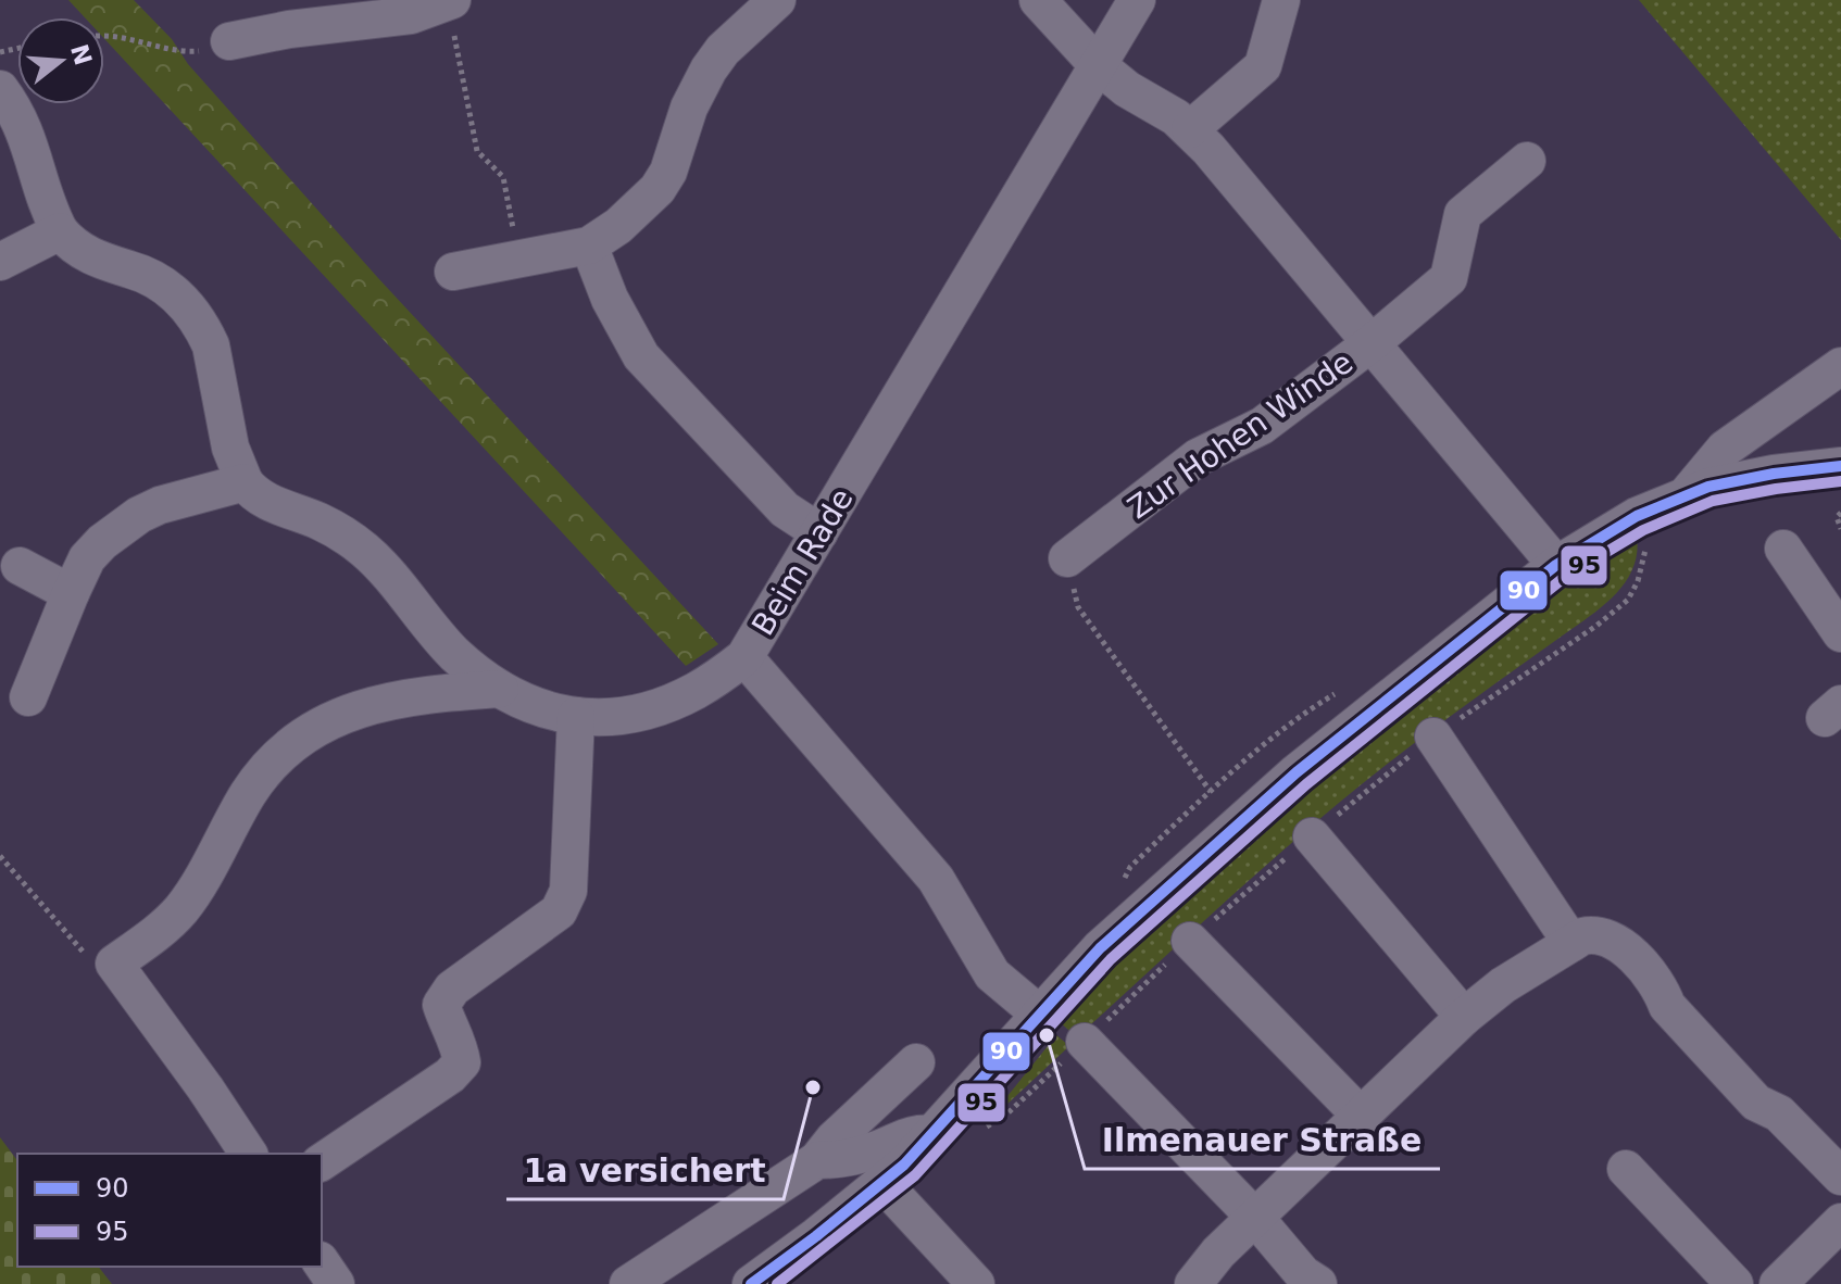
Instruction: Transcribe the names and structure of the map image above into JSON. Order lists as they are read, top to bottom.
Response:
{
  "streets": {
    "street": ["Zur Hohen Winde", "Beim Rade"]
  },
  "crossings": [
    ["Zur Hohen Winde", "Beim Rade"]
  ],
  "places": ["Ilmenauer Straße", "1a versichert"],
  "lines": ["transit line 90", "transit line 95"],
  "legend": ["90", "95"],
  "north": "right"
}
